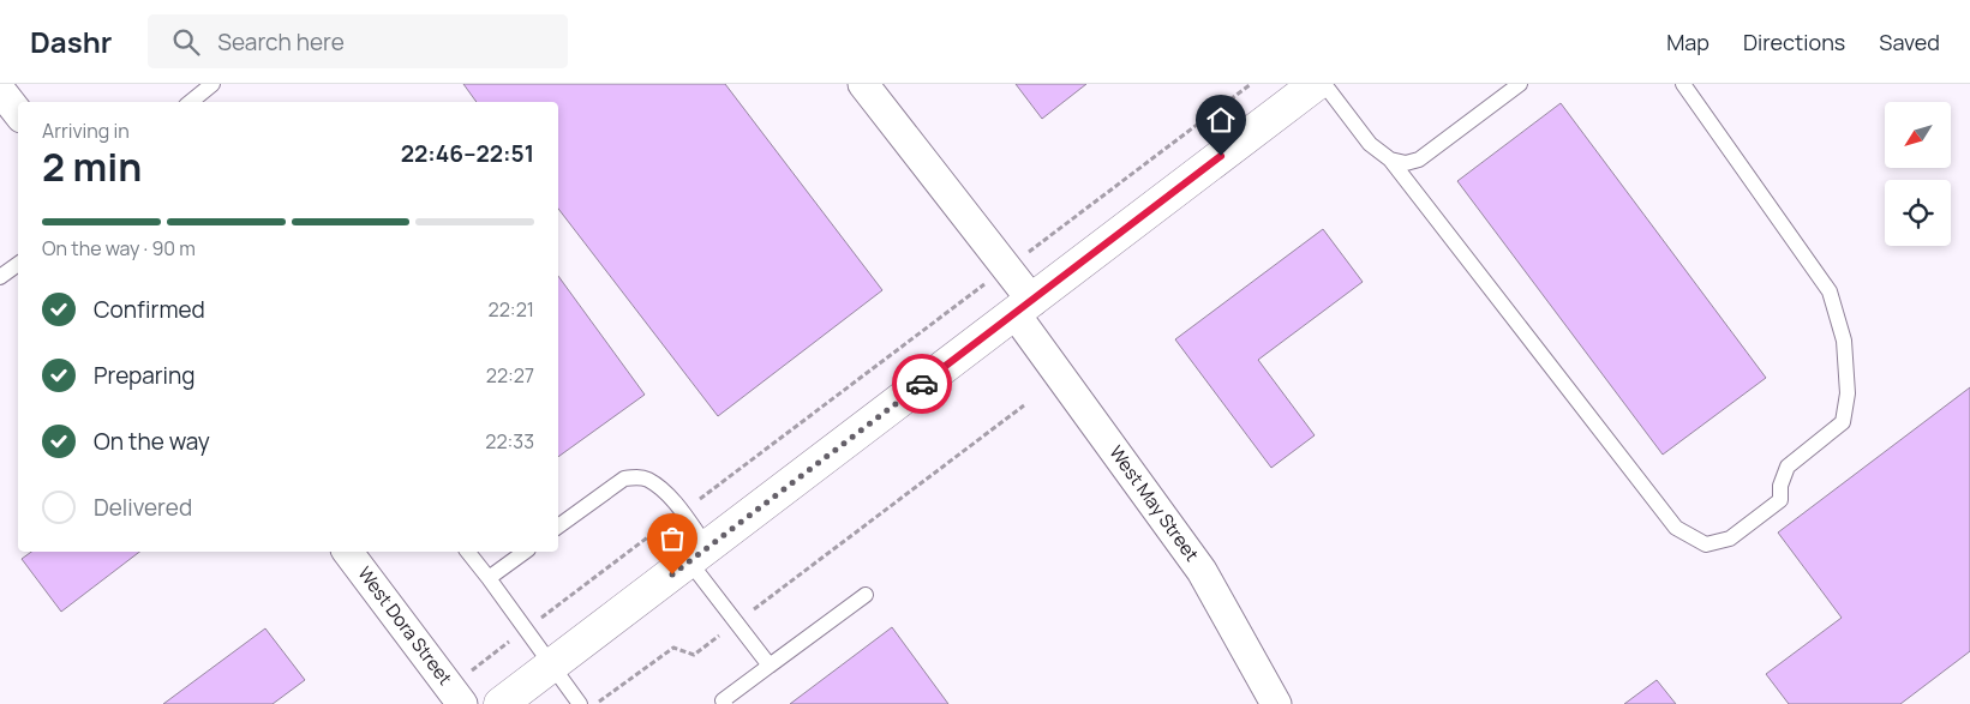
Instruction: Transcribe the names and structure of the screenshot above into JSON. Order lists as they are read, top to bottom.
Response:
{
  "streets": {
    "street": ["West May Street", "West Dora Street"]
  },
  "north": "bottom left",
  "page": {
    "header": "Dashr",
    "search": "Search here",
    "nav": ["Map", "Directions", "Saved"],
    "heading": ["2 min", "Arriving in", "22:46–22:51"],
    "bar": "On the way · 90 m",
    "list": [
      ["Confirmed", "22:21"],
      ["Preparing", "22:27"],
      ["On the way", "22:33"],
      "Delivered"
    ]
  }
}
